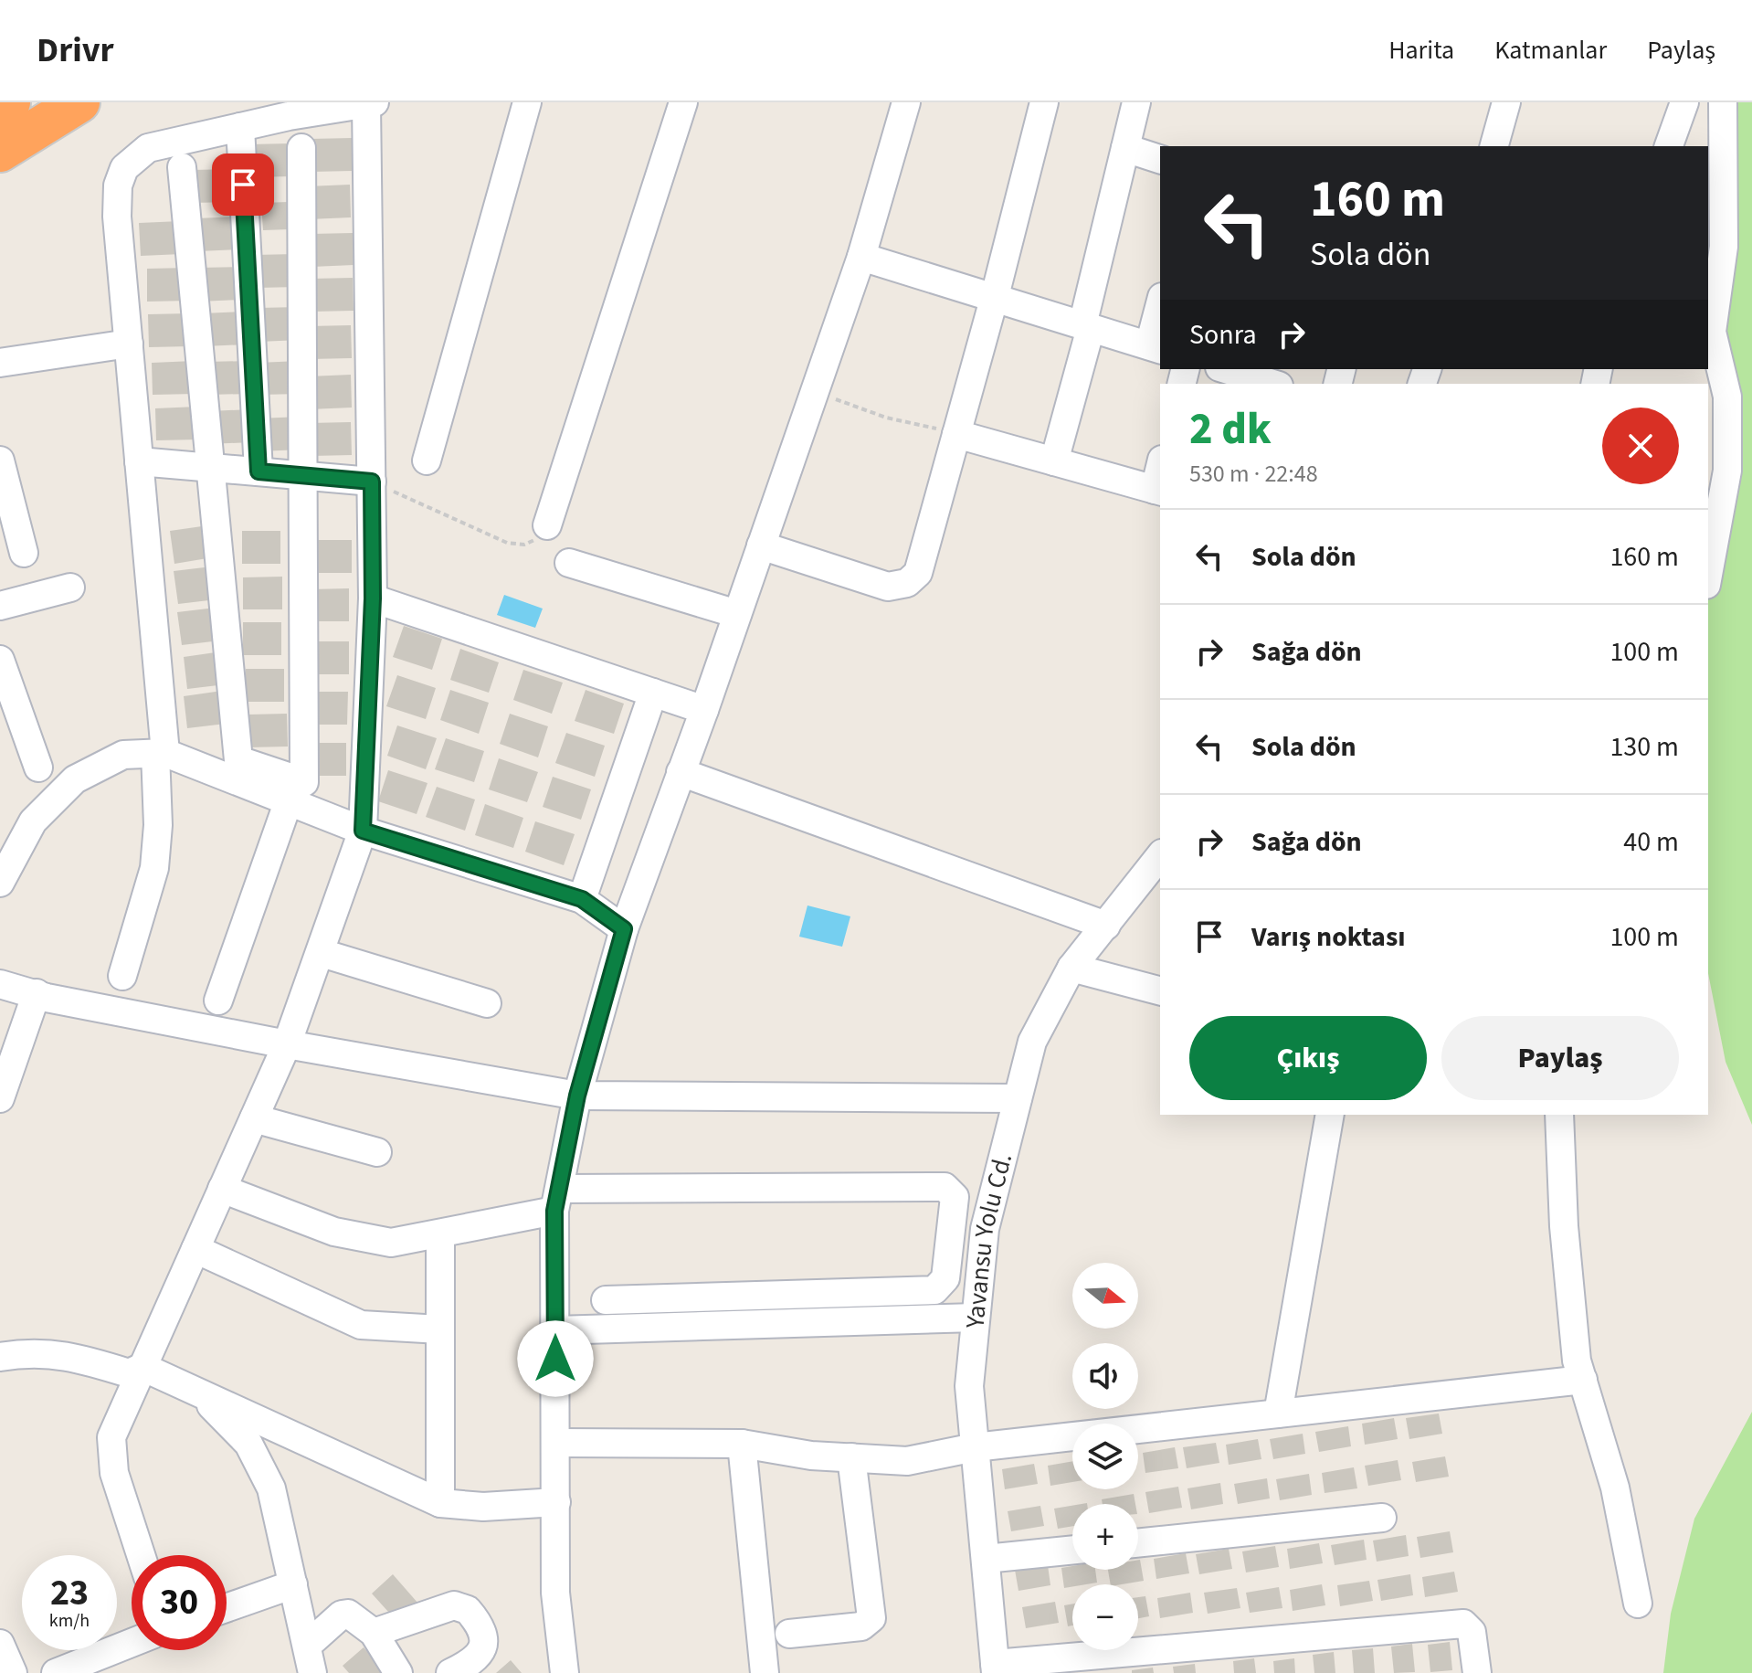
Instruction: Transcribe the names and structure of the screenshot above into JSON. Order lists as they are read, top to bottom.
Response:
{
  "streets": {
    "street": ["Yavansu Yolu Cd."]
  },
  "north": "right",
  "page": {
    "header": "Drivr",
    "nav": ["Harita", "Katmanlar", "Paylaş"],
    "turn": ["160 m", "Sola dön"],
    "then": "Sonra",
    "heading": ["2 dk", "530 m · 22:48"],
    "list": [
      {
        "name": "Sola dön",
        "value": "160 m"
      },
      {
        "name": "Sağa dön",
        "value": "100 m"
      },
      {
        "name": "Sola dön",
        "value": "130 m"
      },
      {
        "name": "Sağa dön",
        "value": "40 m"
      },
      {
        "name": "Varış noktası",
        "value": "100 m"
      }
    ],
    "buttons": ["Çıkış", "Paylaş"],
    "map_buttons": ["+", "−"],
    "speed": "23 km/h",
    "limit": "30"
  }
}
